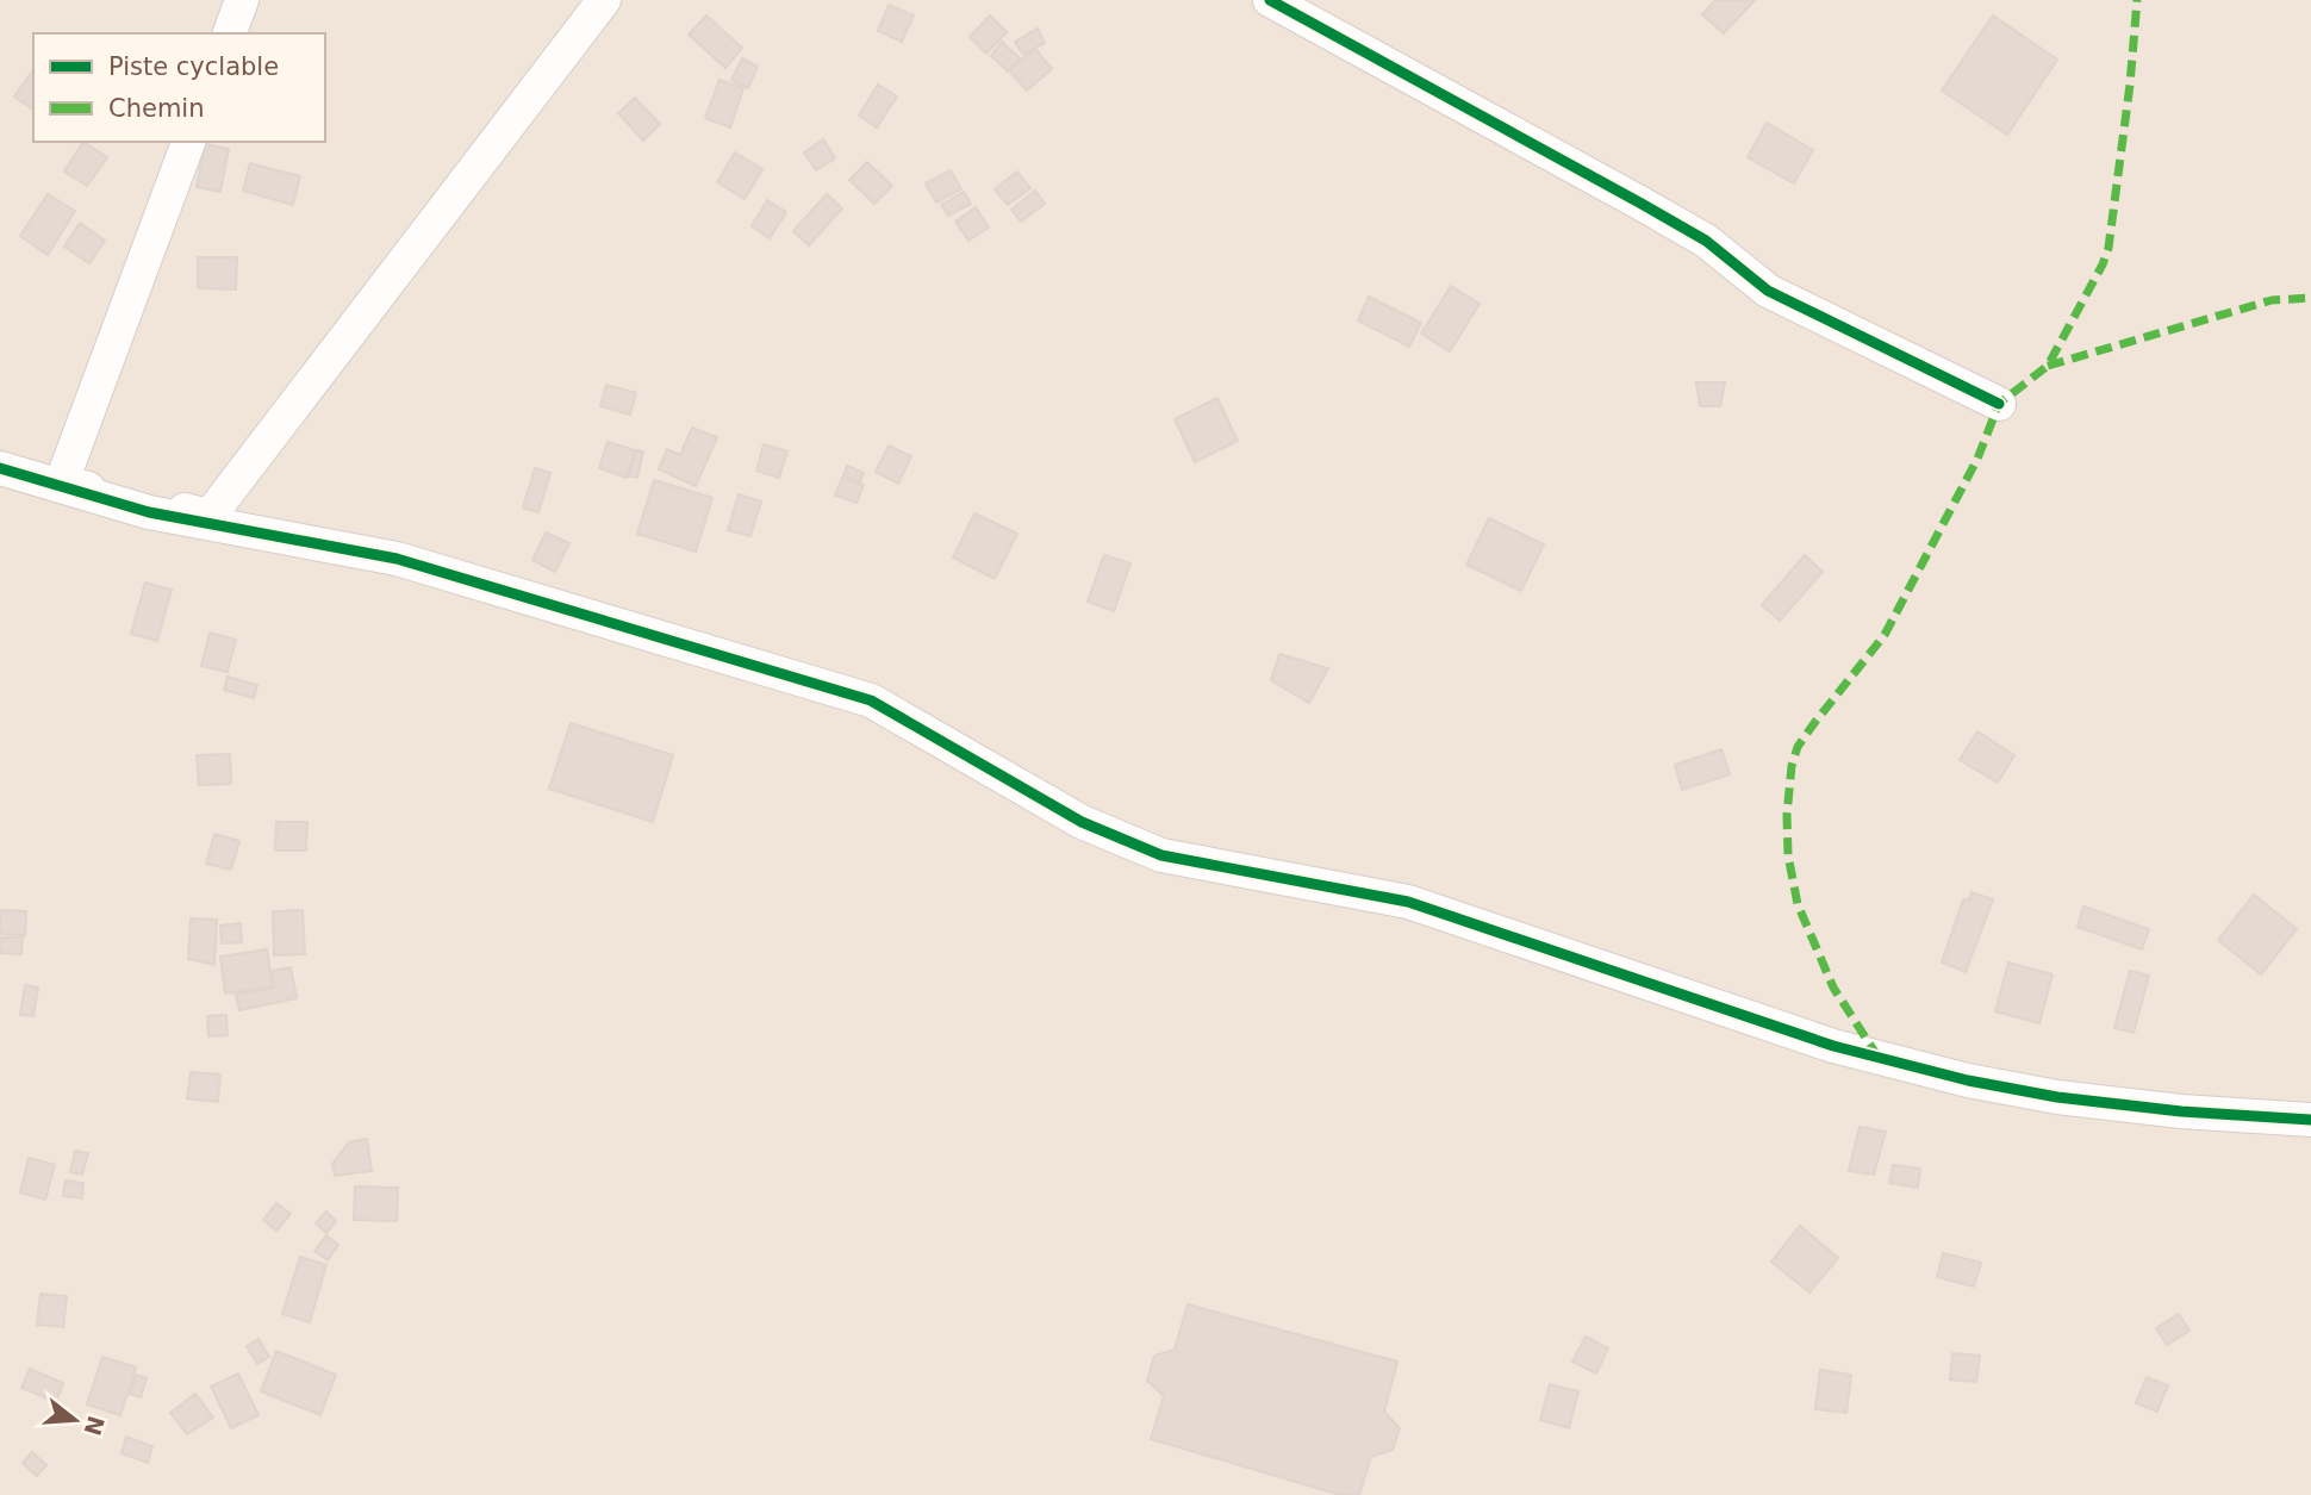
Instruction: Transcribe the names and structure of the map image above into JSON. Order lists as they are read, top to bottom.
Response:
{
  "legend": ["Piste cyclable", "Chemin"],
  "north": "right"
}
